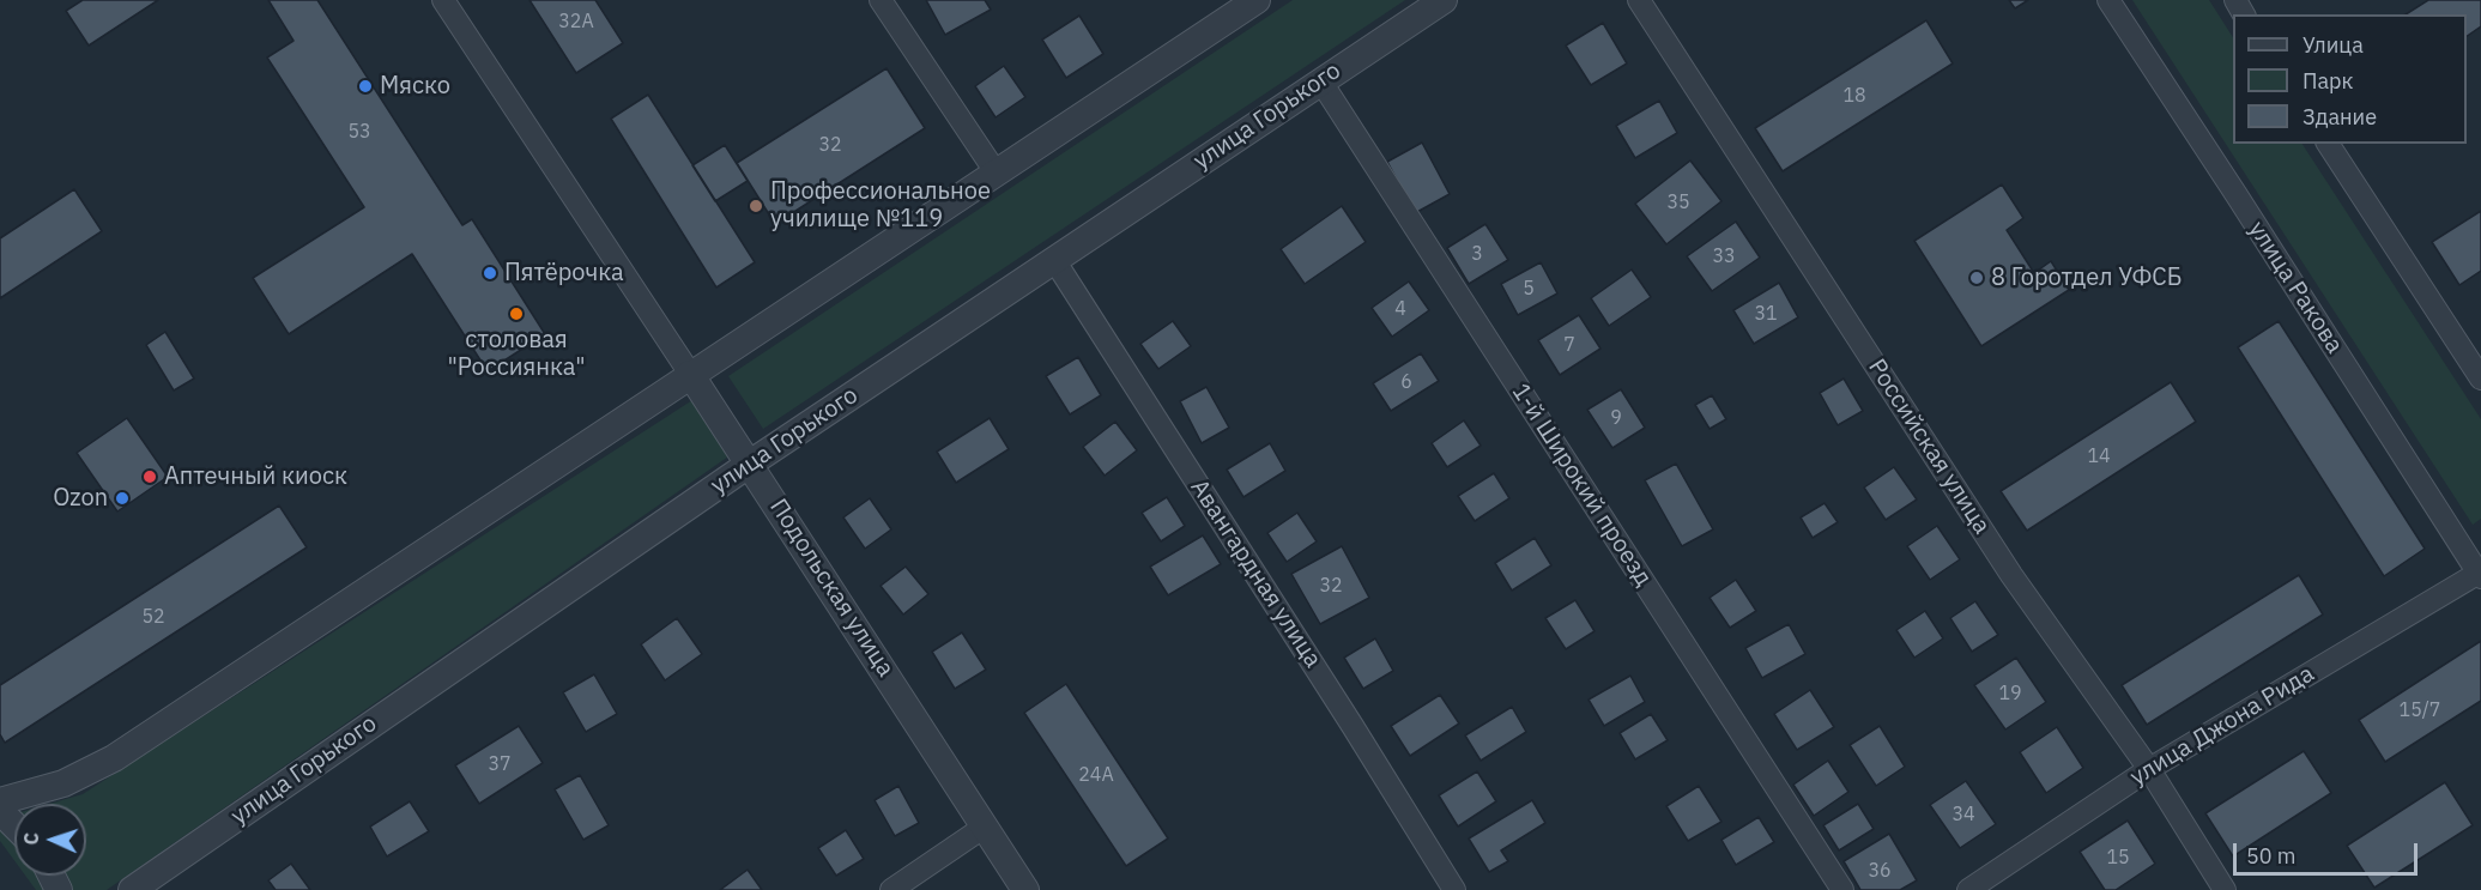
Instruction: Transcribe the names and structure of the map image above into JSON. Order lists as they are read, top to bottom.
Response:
{
  "streets": {
    "street": [
      "улица Горького",
      "улица Ракова",
      "Российская улица",
      "1-й Широкий проезд",
      "Авангардная улица",
      "Подольская улица",
      "улица Джона Рида"
    ]
  },
  "crossings": [
    ["улица Горького", "1-й Широкий проезд"],
    ["улица Горького", "Авангардная улица"],
    ["улица Горького", "Подольская улица"],
    ["улица Ракова", "улица Джона Рида"],
    ["Российская улица", "улица Джона Рида"]
  ],
  "places": [
    "Мяско",
    "Профессиональное училище №119",
    "Пятёрочка",
    "8 Горотдел УФСБ",
    "столовая \"Россиянка\"",
    "Аптечный киоск",
    "Ozon"
  ],
  "house_numbers": [
    "32А",
    "18",
    "53",
    "32",
    "35",
    "3",
    "33",
    "5",
    "4",
    "31",
    "7",
    "6",
    "9",
    "14",
    "32",
    "52",
    "19",
    "15/7",
    "37",
    "24А",
    "34",
    "15",
    "36"
  ],
  "legend": ["Улица", "Парк", "Здание"],
  "scale_bar": "50 m",
  "north": "left"
}
